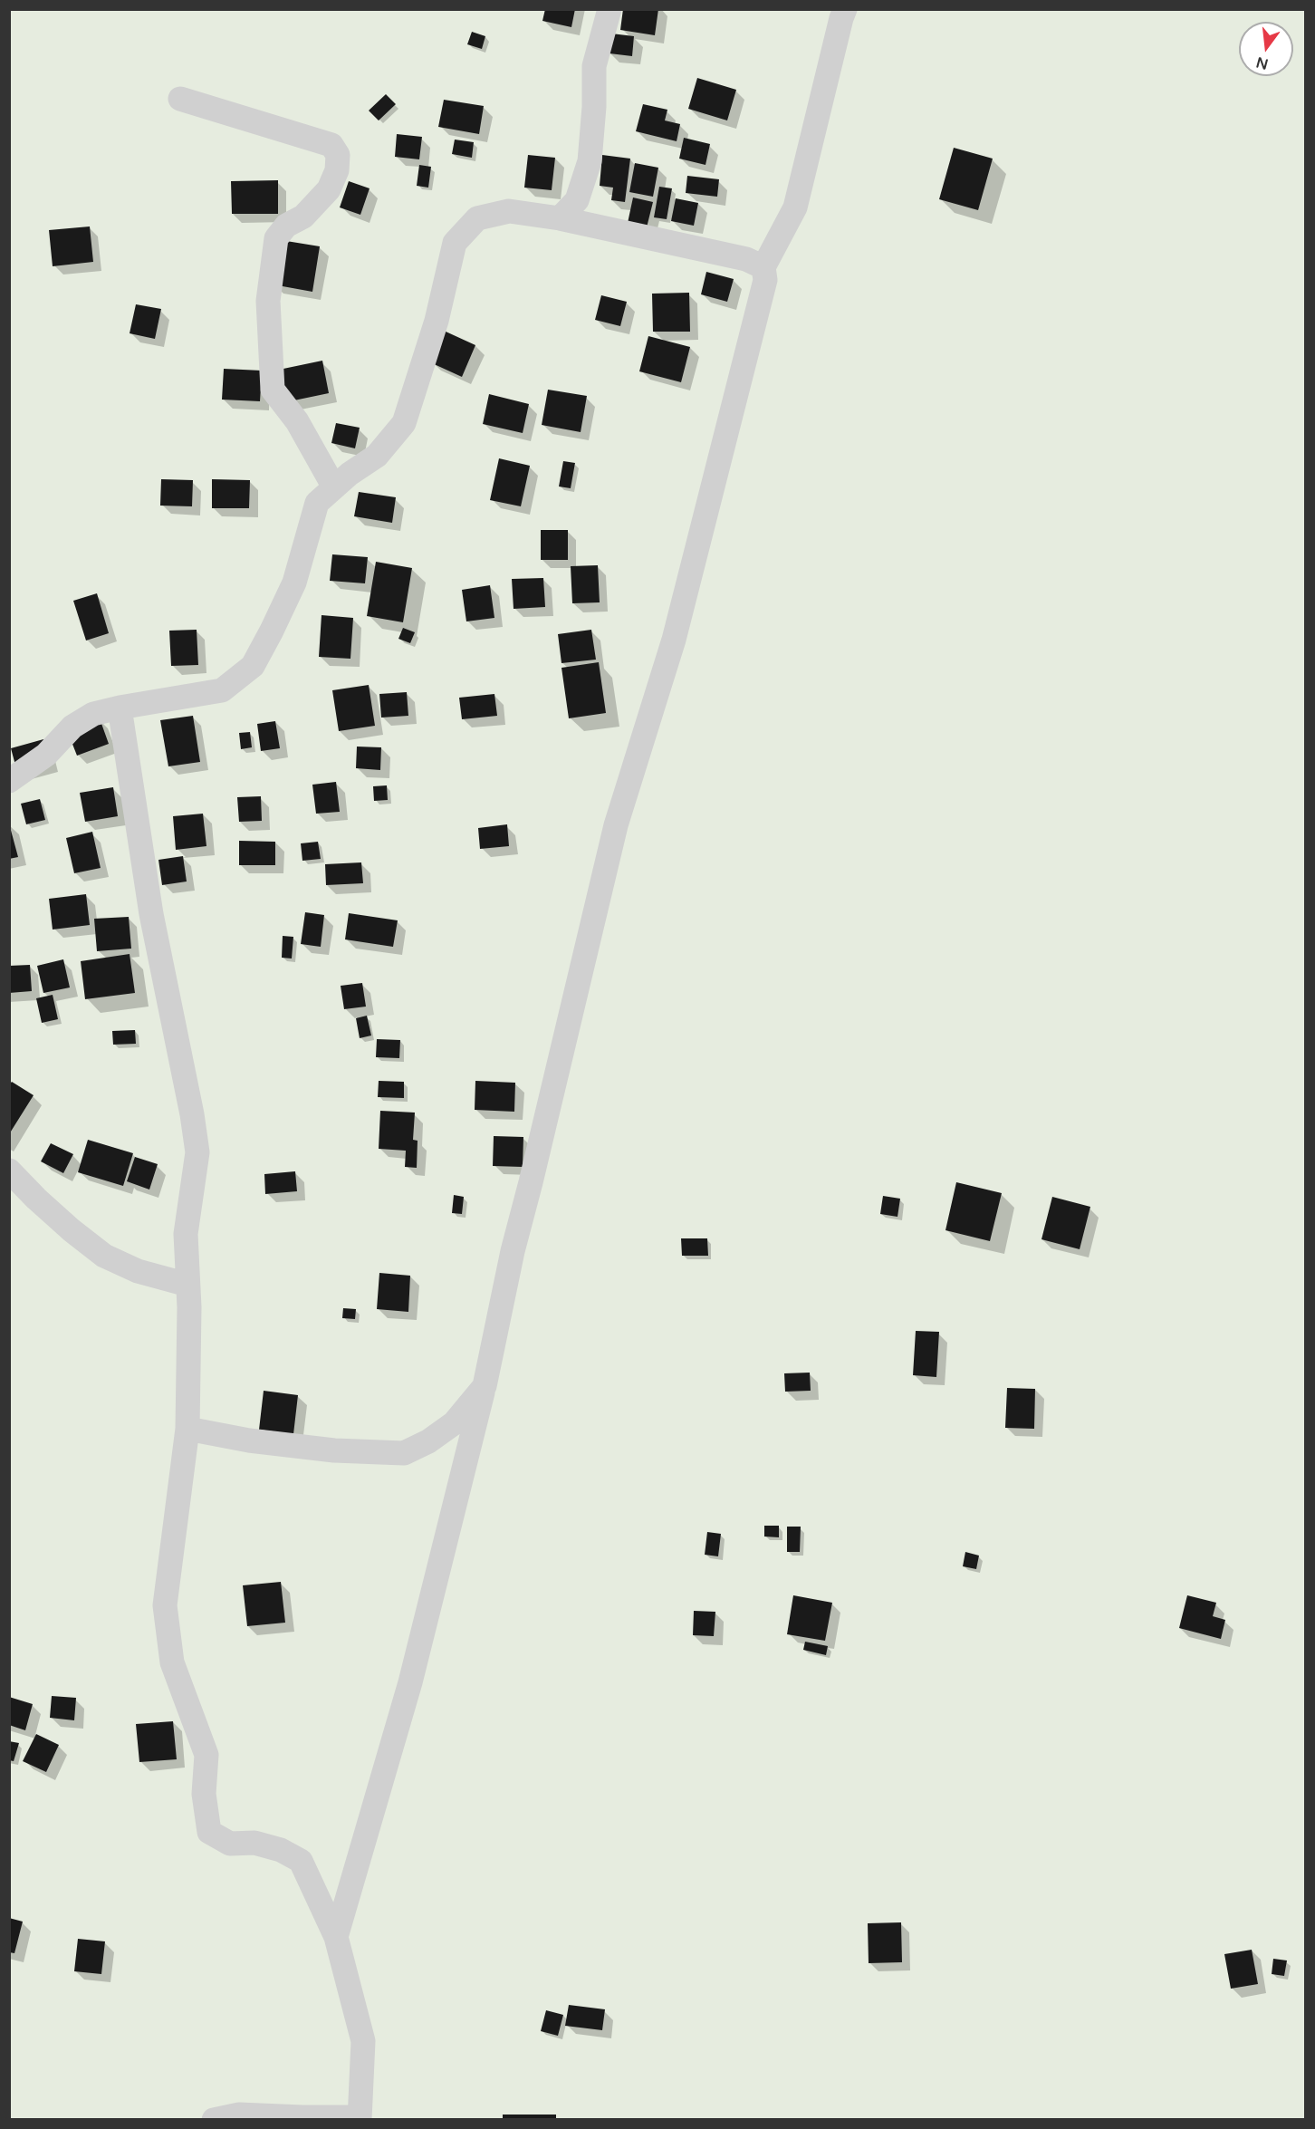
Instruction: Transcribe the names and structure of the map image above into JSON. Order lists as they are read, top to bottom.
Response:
{
  "north": "bottom"
}
